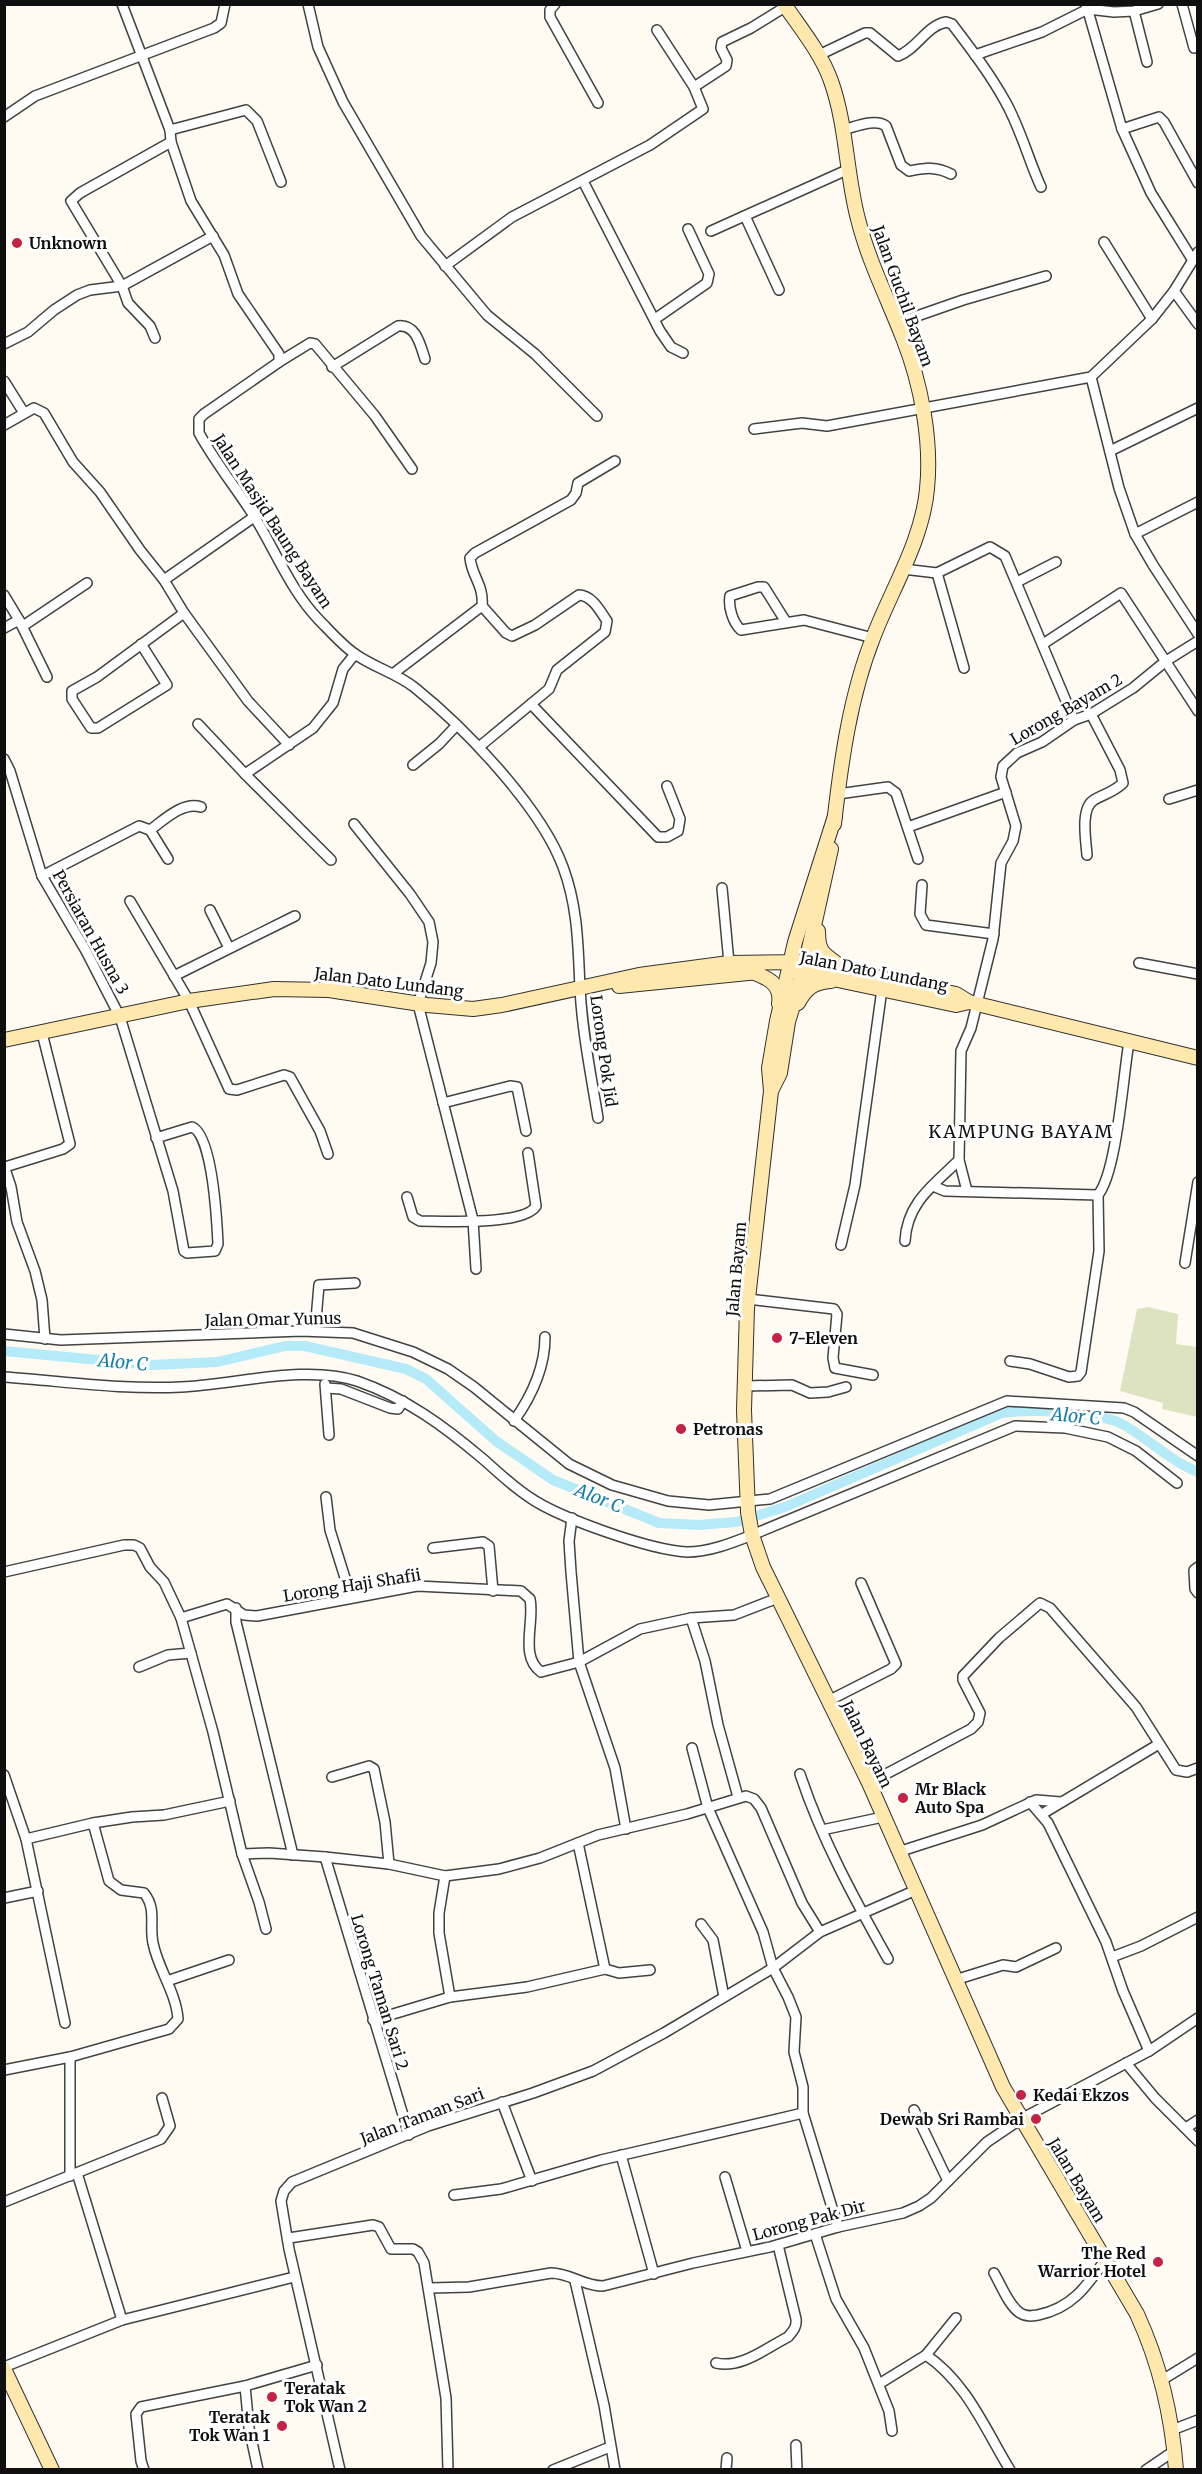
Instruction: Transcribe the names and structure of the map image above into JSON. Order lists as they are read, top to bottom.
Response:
{
  "streets": {
    "main road": ["Jalan Guchil Bayam", "Jalan Dato Lundang", "Jalan Bayam"],
    "street": [
      "Jalan Masjid Baung Bayam",
      "Lorong Bayam 2",
      "Persiaran Husna 3",
      "Lorong Pok Jid",
      "Jalan Omar Yunus",
      "Lorong Haji Shafii",
      "Lorong Taman Sari 2",
      "Jalan Taman Sari",
      "Lorong Pak Dir"
    ]
  },
  "crossings": [
    ["Jalan Guchil Bayam", "Jalan Dato Lundang"],
    ["Jalan Guchil Bayam", "Jalan Bayam"],
    ["Jalan Masjid Baung Bayam", "Jalan Dato Lundang"],
    ["Jalan Masjid Baung Bayam", "Lorong Pok Jid"],
    ["Lorong Bayam 2", "Jalan Dato Lundang"],
    ["Persiaran Husna 3", "Jalan Dato Lundang"],
    ["Jalan Dato Lundang", "Lorong Pok Jid"],
    ["Jalan Dato Lundang", "Jalan Bayam"],
    ["Jalan Bayam", "Jalan Omar Yunus"],
    ["Jalan Bayam", "Lorong Haji Shafii"],
    ["Jalan Bayam", "Jalan Taman Sari"],
    ["Jalan Bayam", "Lorong Pak Dir"],
    ["Lorong Taman Sari 2", "Jalan Taman Sari"]
  ],
  "districts": ["KAMPUNG BAYAM"],
  "water": ["Alor C"],
  "places": [
    "Unknown",
    "7-Eleven",
    "Petronas",
    "Mr Black Auto Spa",
    "Kedai Ekzos",
    "Dewab Sri Rambai",
    "The Red Warrior Hotel",
    "Teratak Tok Wan 2",
    "Teratak Tok Wan 1"
  ]
}
